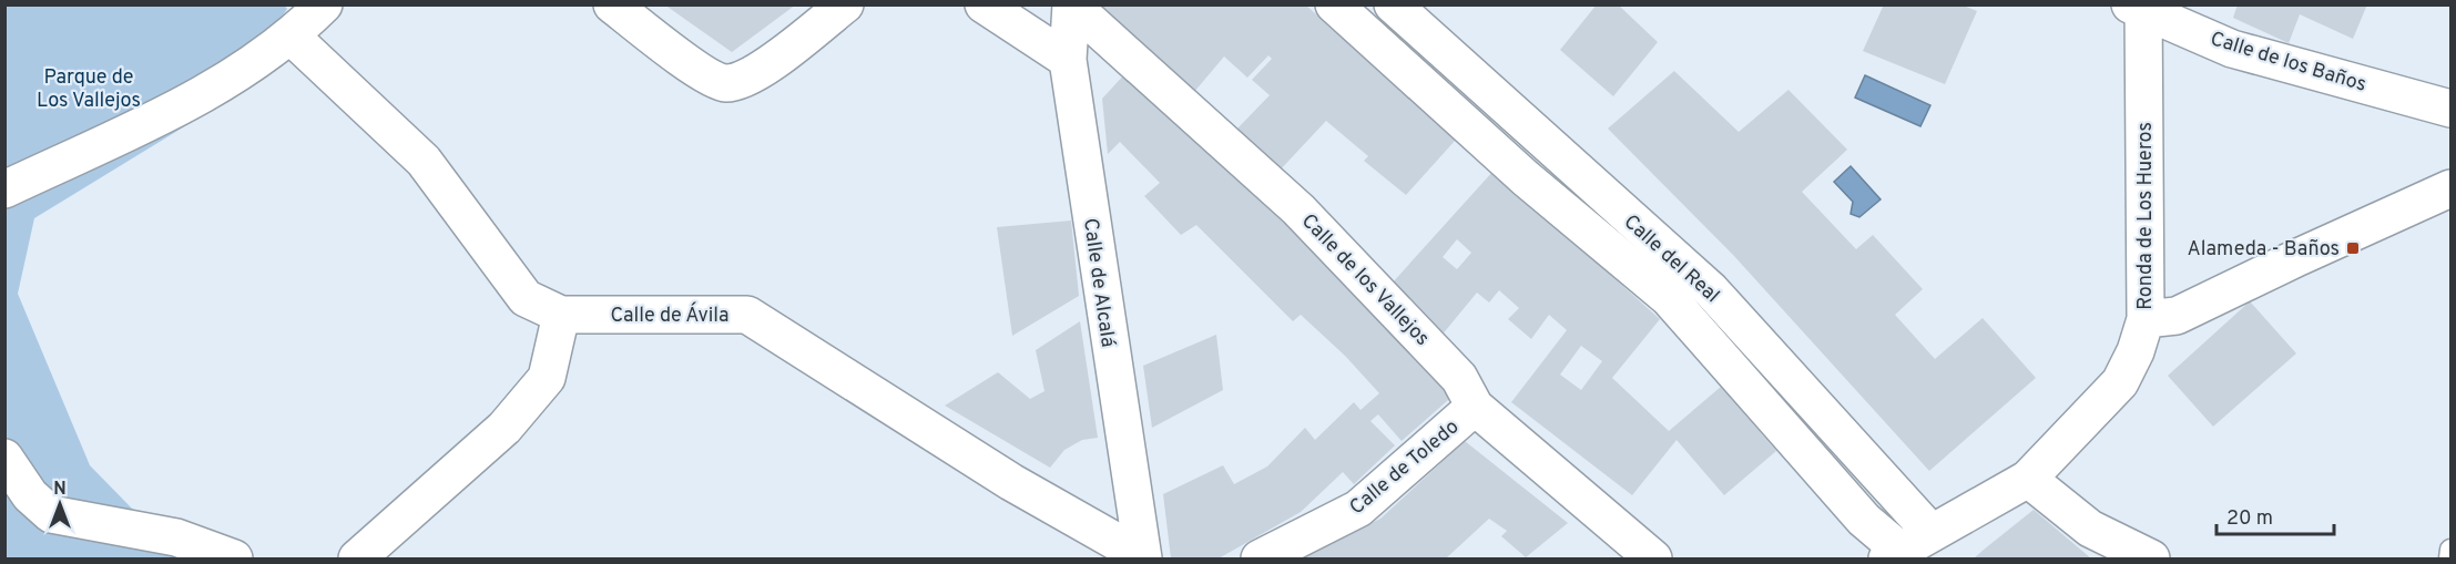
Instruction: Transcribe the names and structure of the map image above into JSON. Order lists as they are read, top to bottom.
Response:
{
  "streets": {
    "street": [
      "Calle de los Baños",
      "Ronda de Los Hueros",
      "Calle del Real",
      "Calle de los Vallejos",
      "Calle de Alcalá",
      "Calle de Ávila",
      "Calle de Toledo"
    ]
  },
  "crossings": [
    ["Calle de los Baños", "Ronda de Los Hueros"],
    ["Ronda de Los Hueros", "Calle del Real"],
    ["Calle de los Vallejos", "Calle de Alcalá"],
    ["Calle de los Vallejos", "Calle de Toledo"],
    ["Calle de Alcalá", "Calle de Ávila"]
  ],
  "parks": ["Parque de Los Vallejos"],
  "places": {
    "transit": ["Alameda - Baños"]
  },
  "scale_bar": "20 m",
  "north": "top"
}
